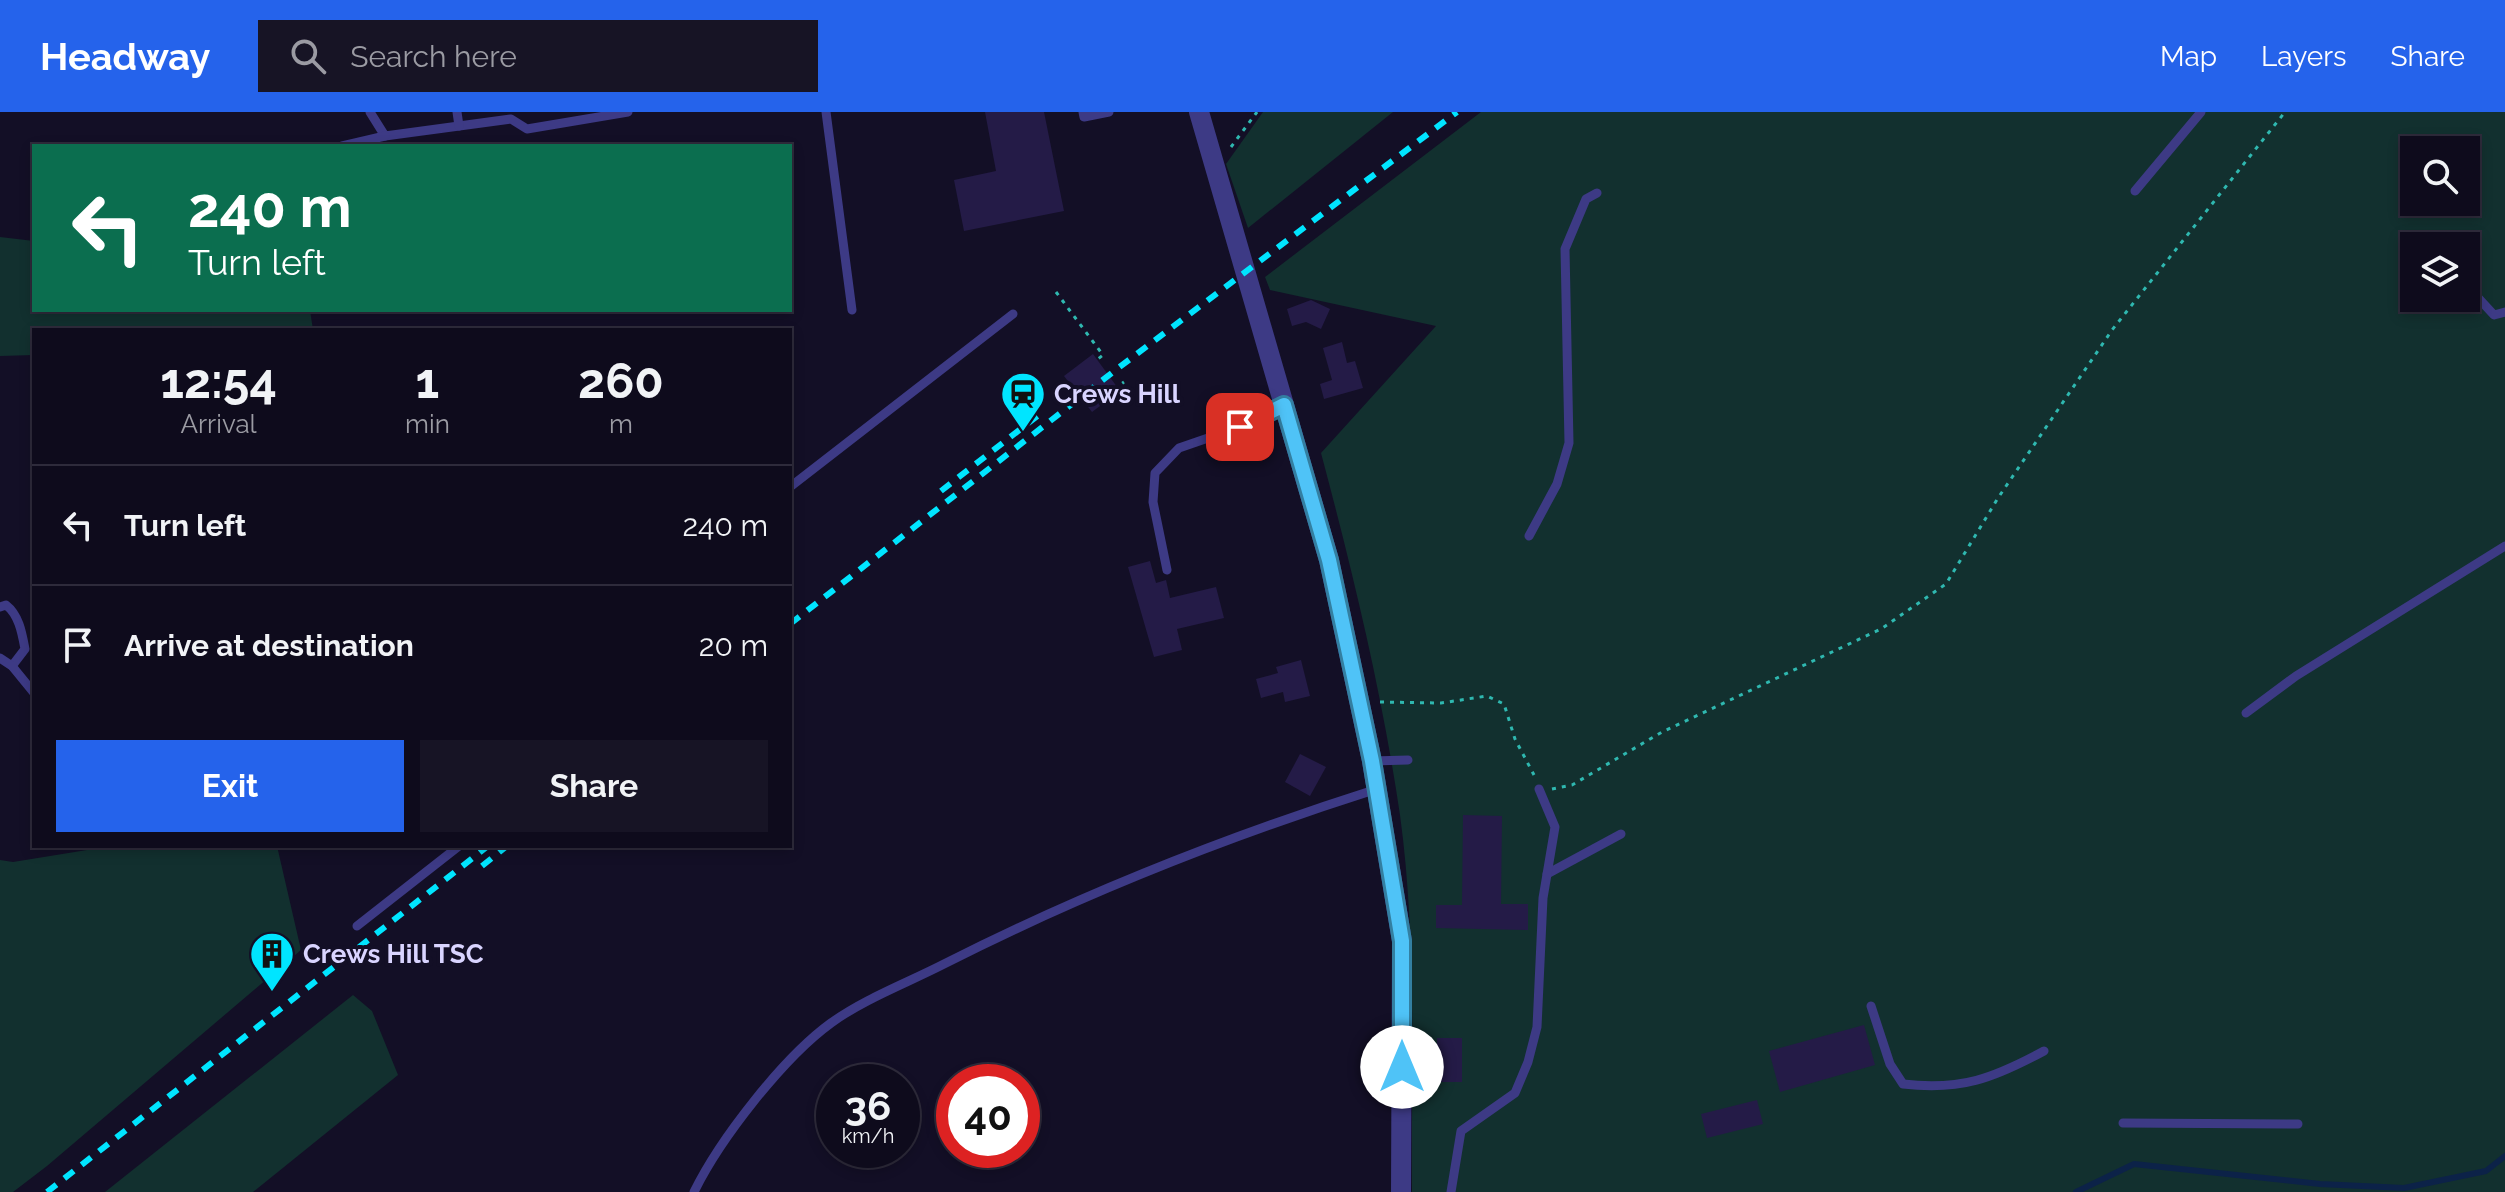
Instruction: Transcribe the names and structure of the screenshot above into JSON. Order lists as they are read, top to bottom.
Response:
{
  "places": {
    "station": ["Crews Hill"],
    "building": ["Crews Hill TSC"]
  },
  "page": {
    "header": "Headway",
    "search": "Search here",
    "nav": ["Map", "Layers", "Share"],
    "turn": ["240 m", "Turn left"],
    "eta": [
      "12:54",
      "Arrival",
      "1",
      "min",
      "260",
      "m"
    ],
    "list": [
      {
        "name": "Turn left",
        "value": "240 m"
      },
      {
        "name": "Arrive at destination",
        "value": "20 m"
      }
    ],
    "buttons": ["Exit", "Share"],
    "speed": "36 km/h",
    "limit": "40"
  }
}
